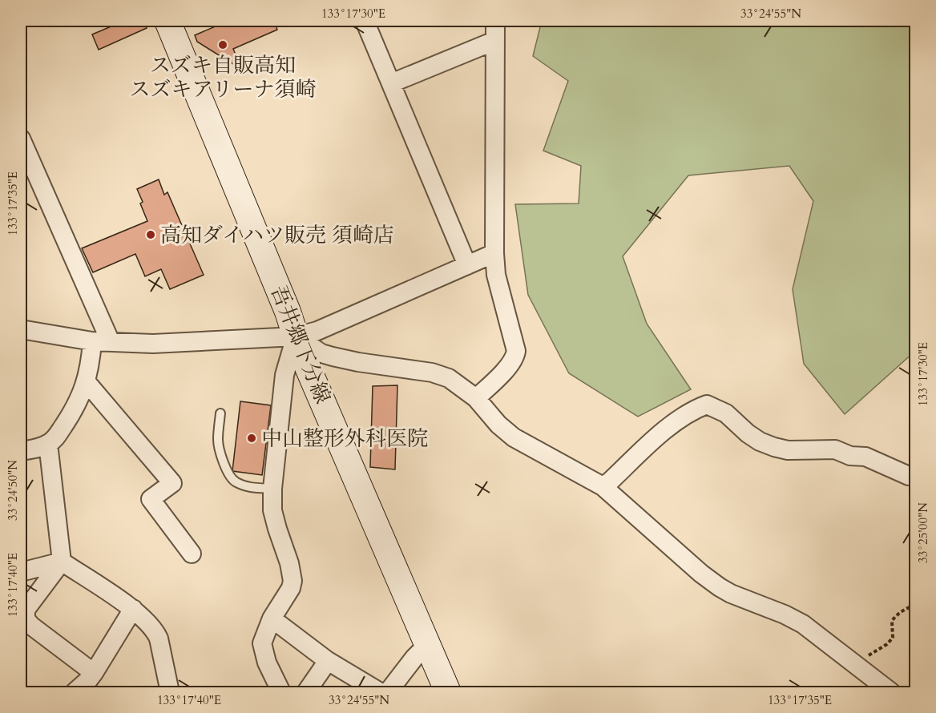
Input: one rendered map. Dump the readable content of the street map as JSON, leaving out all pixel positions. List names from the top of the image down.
{
  "streets": {
    "main road": ["吾井郷下分線"]
  },
  "places": ["スズキ自販高知 スズキアリーナ須崎", "高知ダイハツ販売 須崎店", "中山整形外科医院"],
  "coordinates": [
    "133°17'30\"E",
    "33°24'55\"N",
    "133°17'35\"E",
    "33°24'50\"N",
    "33°25'00\"N",
    "133°17'40\"E"
  ]
}
